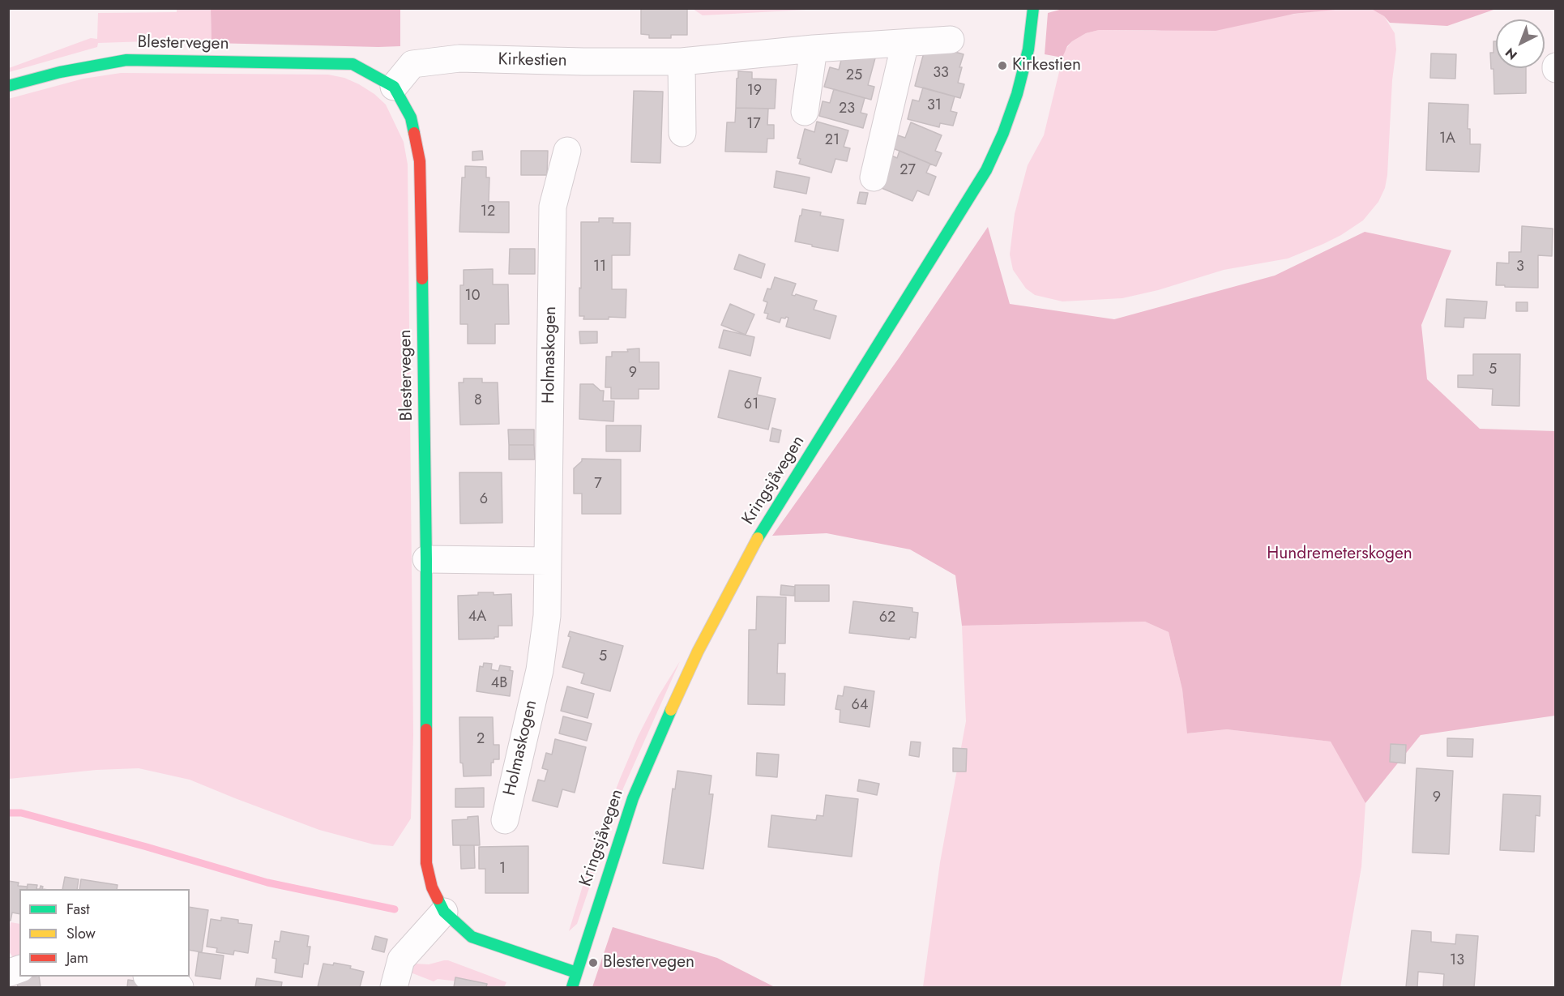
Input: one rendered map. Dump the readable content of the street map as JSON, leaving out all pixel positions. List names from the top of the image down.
{
  "streets": {
    "street": [
      "Blestervegen",
      "Kirkestien",
      "Holmaskogen",
      "Kringsjåvegen"
    ]
  },
  "crossings": [
    ["Blestervegen", "Kirkestien"],
    ["Blestervegen", "Kringsjåvegen"]
  ],
  "parks": ["Hundremeterskogen"],
  "places": ["Kirkestien", "Blestervegen"],
  "house_numbers": [
    "33",
    "25",
    "19",
    "31",
    "23",
    "17",
    "1A",
    "21",
    "27",
    "12",
    "11",
    "3",
    "10",
    "5",
    "9",
    "8",
    "61",
    "7",
    "6",
    "4A",
    "62",
    "5",
    "4B",
    "64",
    "2",
    "9",
    "1",
    "13"
  ],
  "legend": ["Fast", "Slow", "Jam"],
  "north": "bottom left"
}
